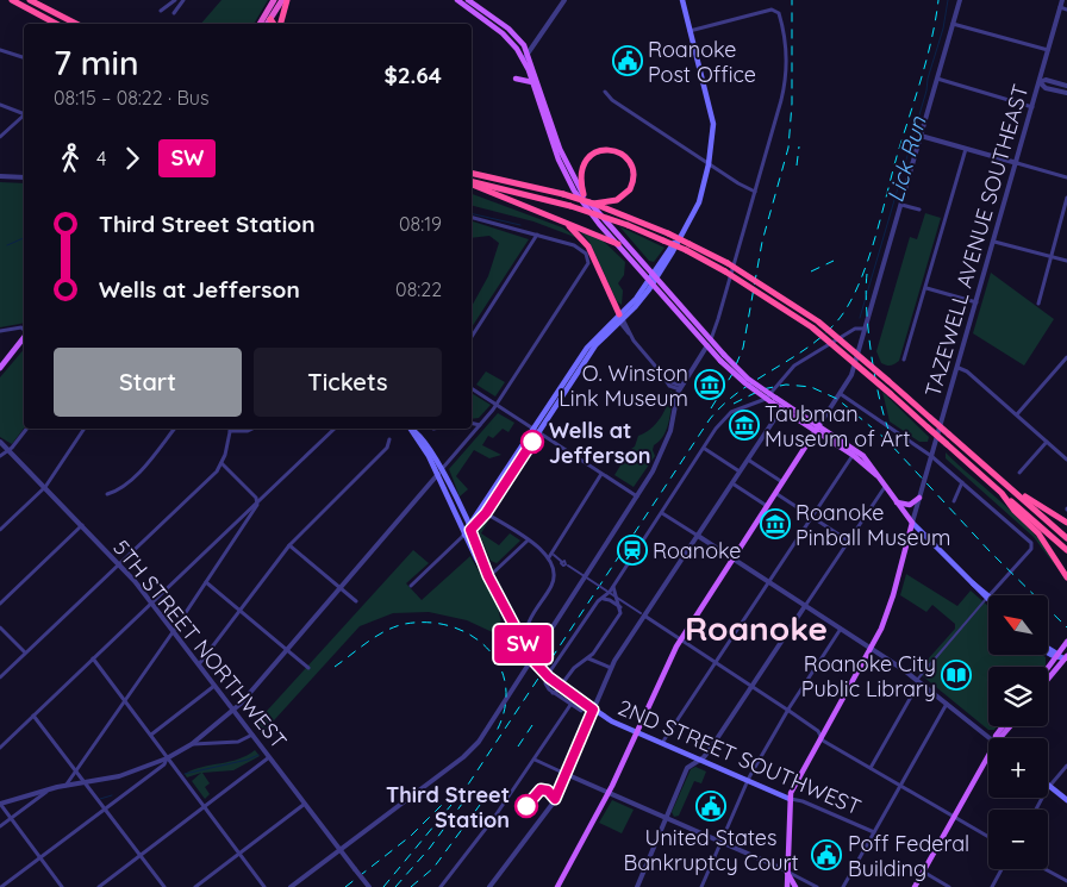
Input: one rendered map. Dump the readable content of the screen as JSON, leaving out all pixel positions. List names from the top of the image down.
{
  "streets": {
    "main road": ["2ND STREET SOUTHWEST"],
    "street": ["TAZEWELL AVENUE SOUTHEAST", "5TH STREET NORTHWEST"]
  },
  "districts": ["Roanoke"],
  "water": ["Lick Run"],
  "places": {
    "public building": ["Roanoke Post Office", "United States Bankruptcy Court", "Poff Federal Building"],
    "museum": ["O. Winston Link Museum", "Taubman Museum of Art", "Roanoke Pinball Museum"],
    "other": ["Wells at Jefferson", "Third Street Station"],
    "station": ["Roanoke"],
    "library": ["Roanoke City Public Library"]
  },
  "lines": ["bus line SW"],
  "north": "top left",
  "page": {
    "on_map": "SW",
    "heading": ["7 min", "08:15 – 08:22 · Bus", "$2.64"],
    "legs": ["4", "SW"],
    "list": [
      {
        "name": "Third Street Station",
        "value": "08:19"
      },
      {
        "name": "Wells at Jefferson",
        "value": "08:22"
      }
    ],
    "buttons": ["Start", "Tickets"],
    "map_buttons": ["+", "−"]
  }
}
